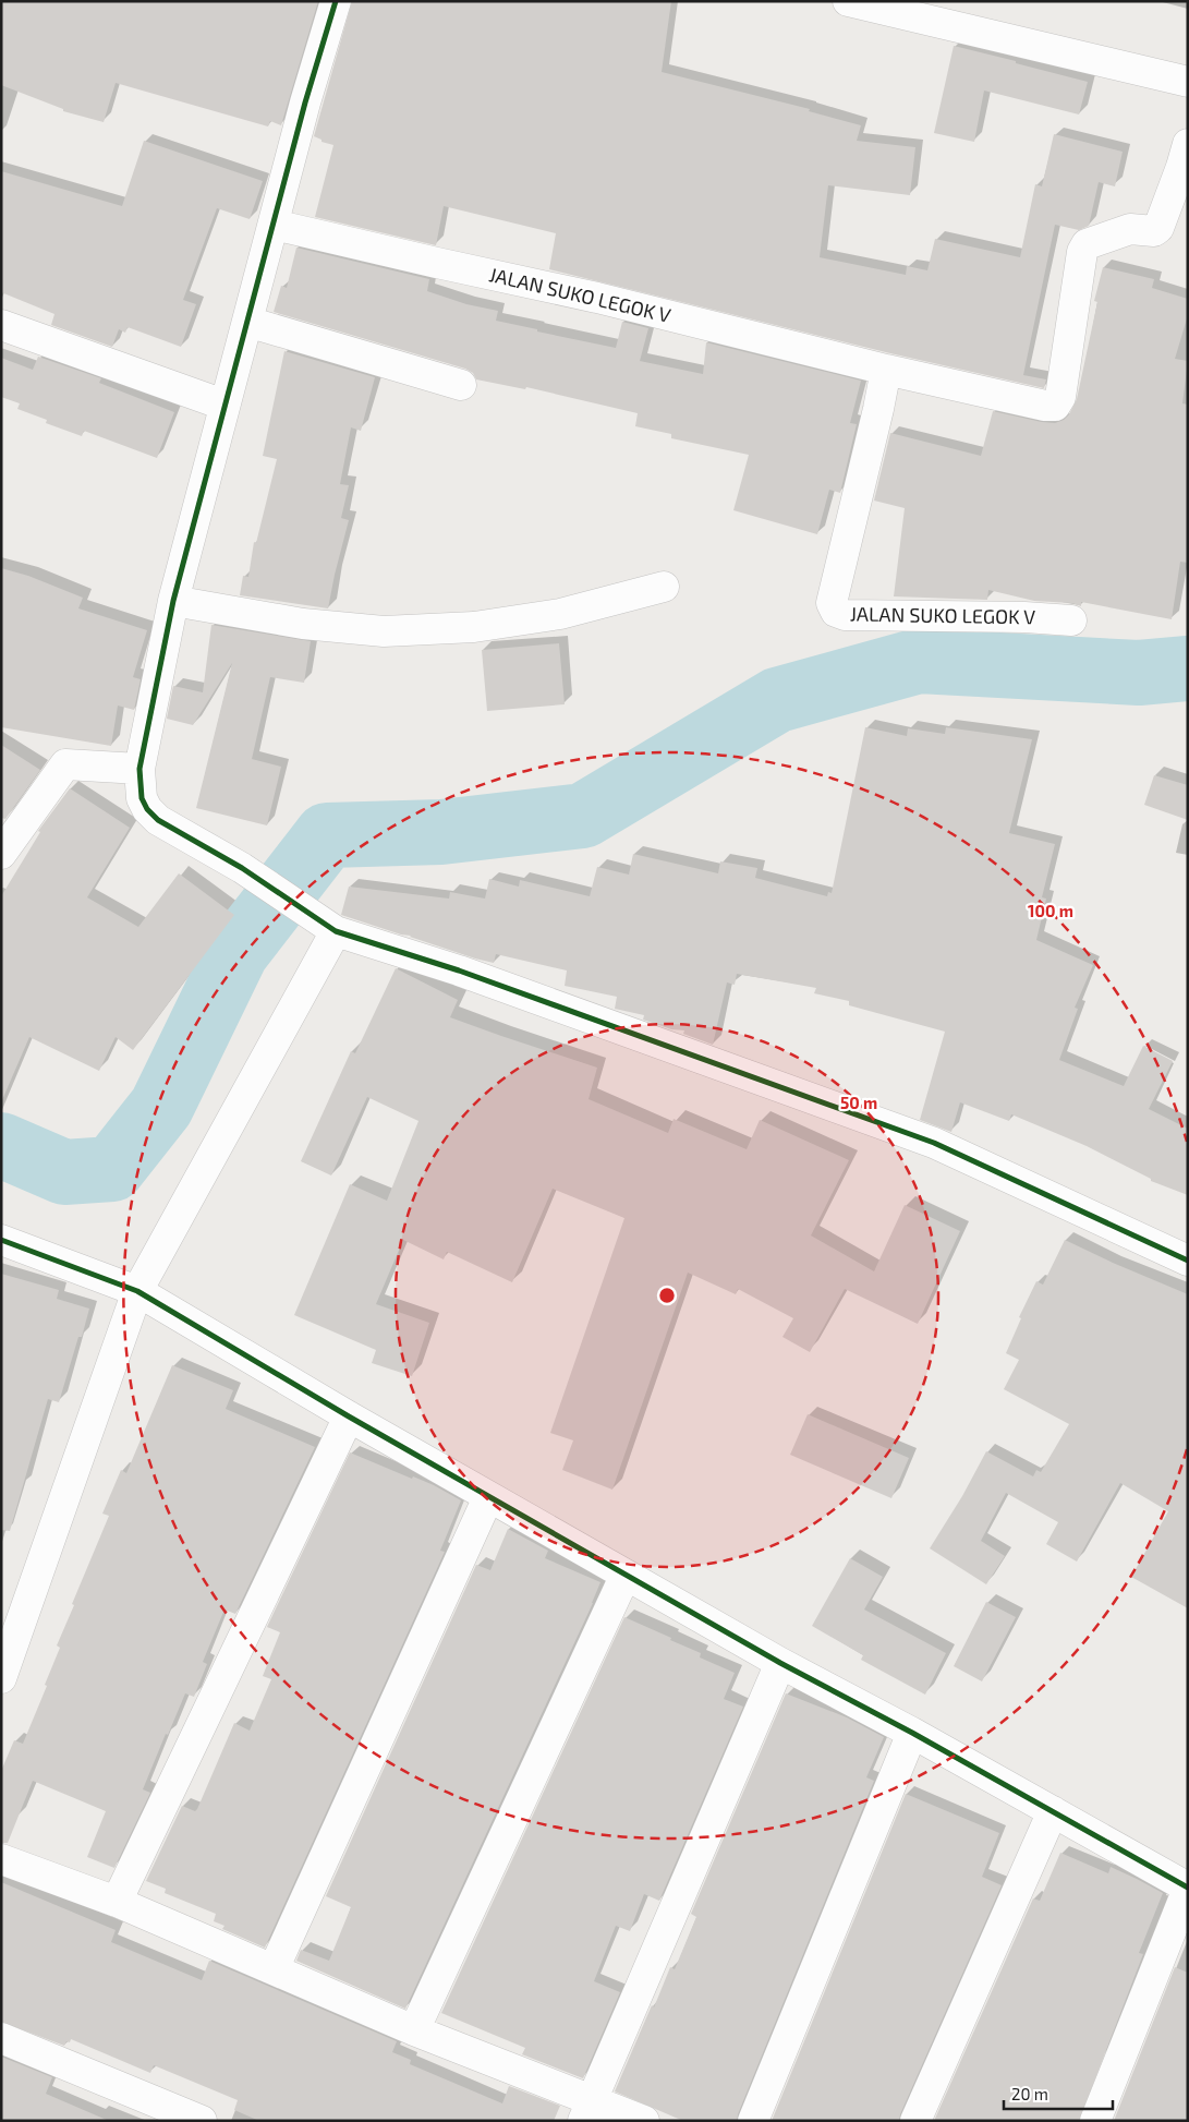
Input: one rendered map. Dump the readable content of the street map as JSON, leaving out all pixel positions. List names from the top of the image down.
{
  "streets": {
    "street": ["JALAN SUKO LEGOK V"]
  },
  "scale_bar": "20 m",
  "rings": ["100 m", "50 m"]
}
